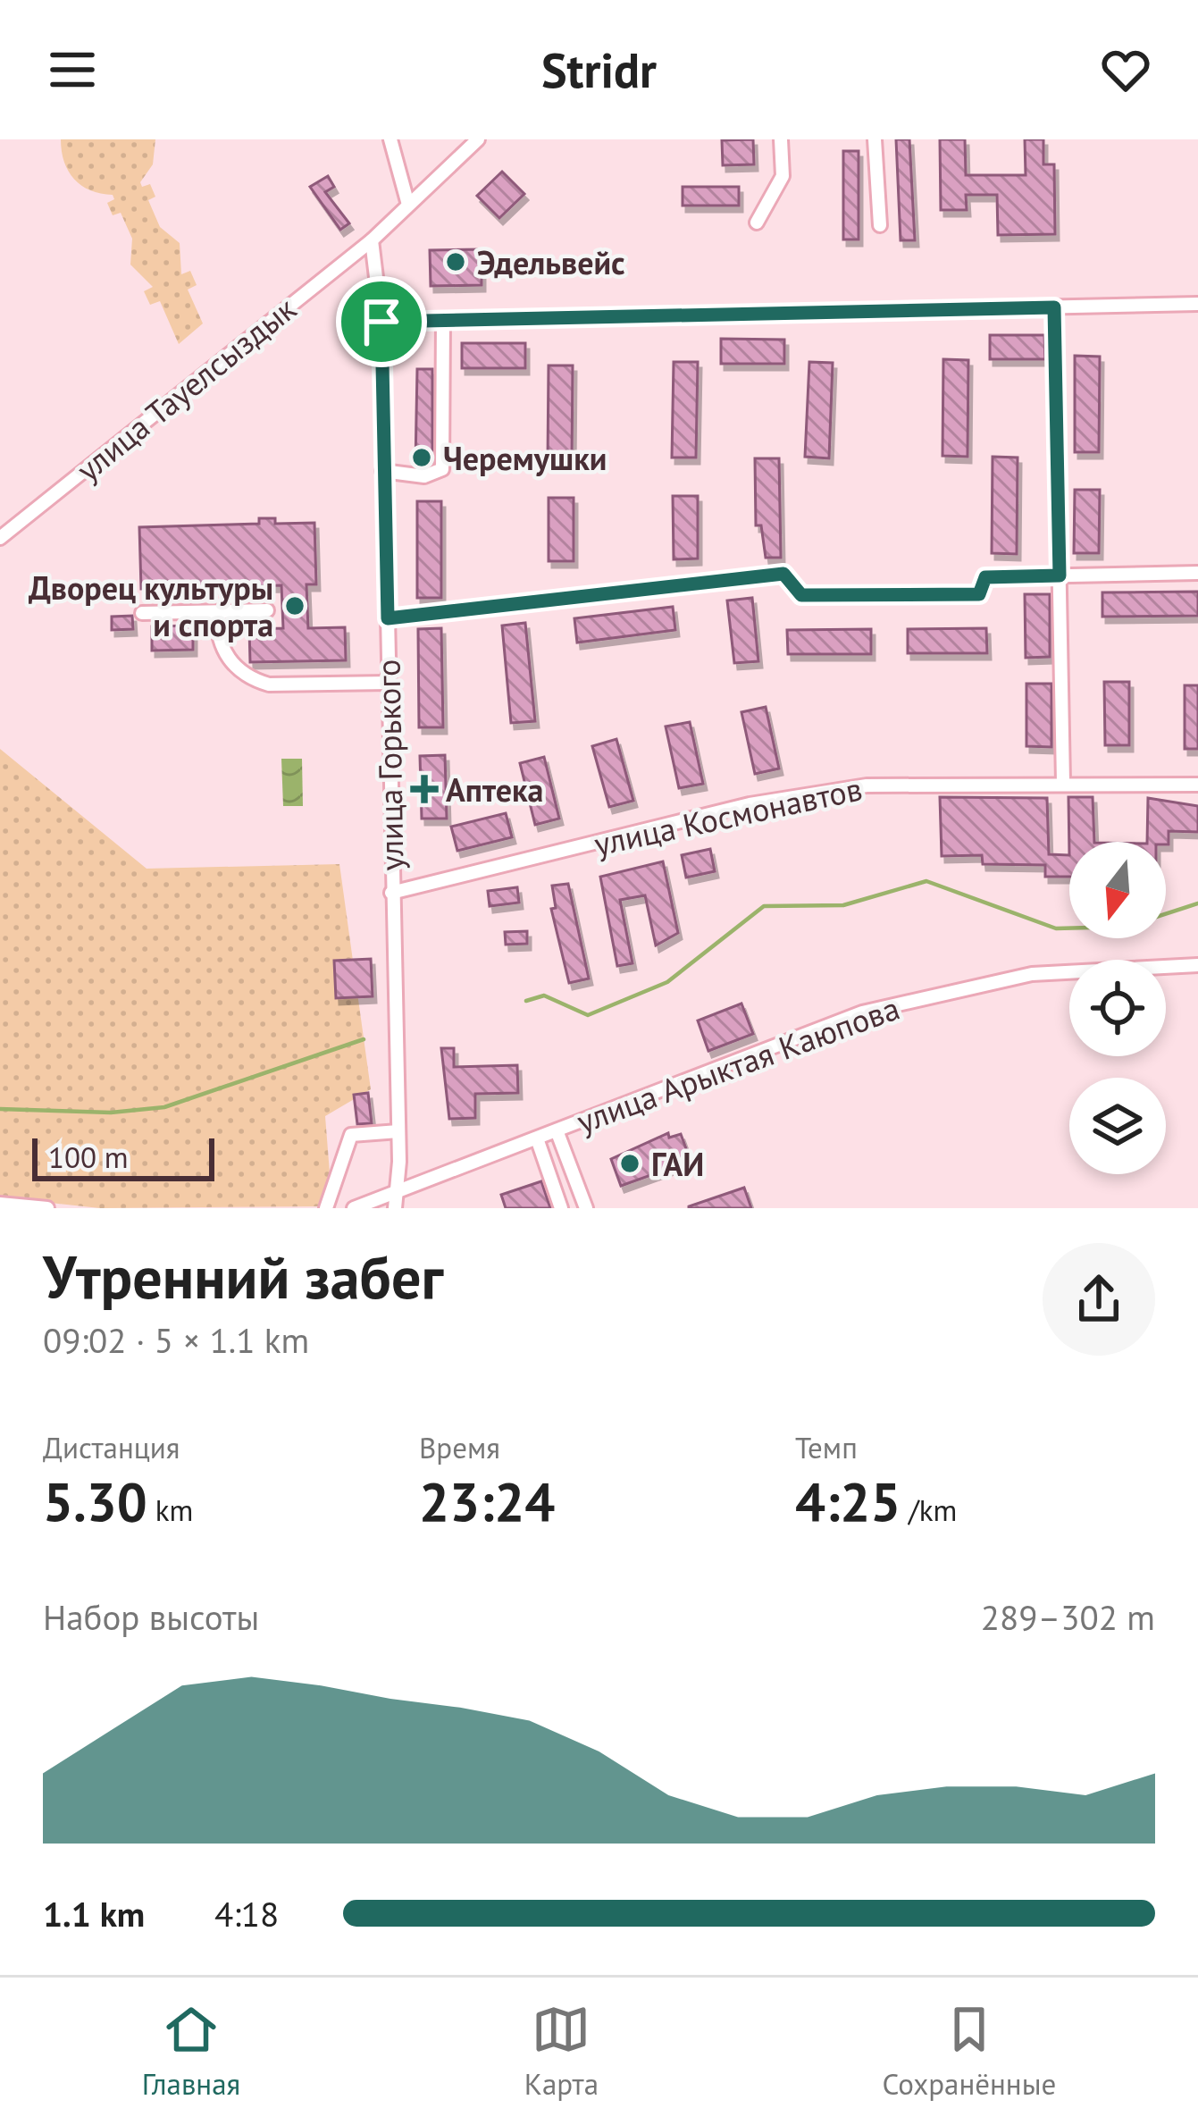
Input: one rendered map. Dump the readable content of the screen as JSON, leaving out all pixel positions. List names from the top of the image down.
{
  "streets": {
    "street": [
      "улица Тауелсыздык",
      "улица Горького",
      "улица Космонавтов",
      "улица Арыктая Каюпова"
    ]
  },
  "crossings": [
    ["улица Тауелсыздык", "улица Горького"],
    ["улица Горького", "улица Космонавтов"],
    ["улица Горького", "улица Арыктая Каюпова"]
  ],
  "places": {
    "other": [
      "Эдельвейс",
      "Черемушки",
      "Дворец культуры и спорта",
      "ГАИ"
    ],
    "health": ["Аптека"]
  },
  "scale_bar": "100 m",
  "north": "bottom",
  "page": {
    "header": "Stridr",
    "scale": "100 m",
    "heading": ["Утренний забег", "09:02 · 5 × 1.1 km"],
    "stats": [
      ["Дистанция", "5.30 km"],
      ["Время", "23:24"],
      ["Темп", "4:25 /km"]
    ],
    "chart": ["Набор высоты", "289–302 m"],
    "list": [
      {
        "name": "1.1 km",
        "note": "4:18"
      }
    ],
    "tabs": ["Главная", "Карта", "Сохранённые"]
  }
}
